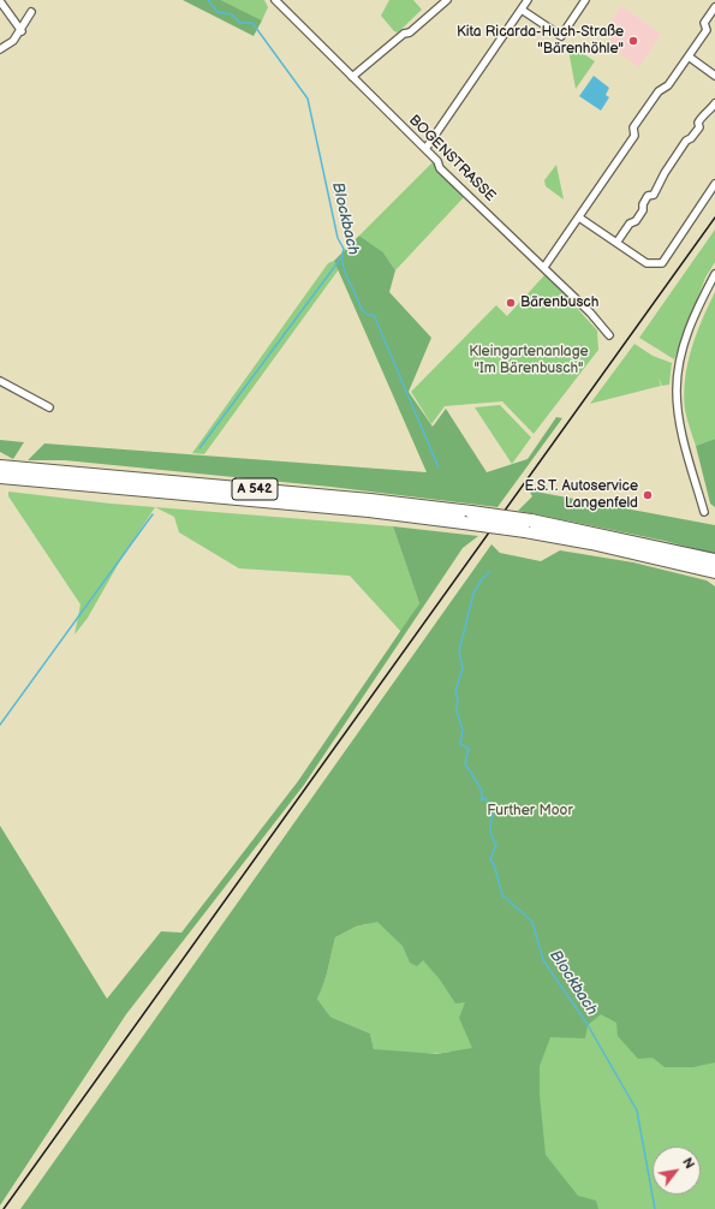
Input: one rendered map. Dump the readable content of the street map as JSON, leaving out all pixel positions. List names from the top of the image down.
{
  "streets": {
    "highway": ["A 542"],
    "street": ["BOGENSTRASSE"]
  },
  "water": ["Blockbach"],
  "parks": ["Kleingartenanlage \"Im Bärenbusch\"", "Further Moor"],
  "places": ["Kita Ricarda-Huch-Straße \"Bärenhöhle\"", "Bärenbusch", "E.S.T. Autoservice Langenfeld"],
  "north": "top right"
}
